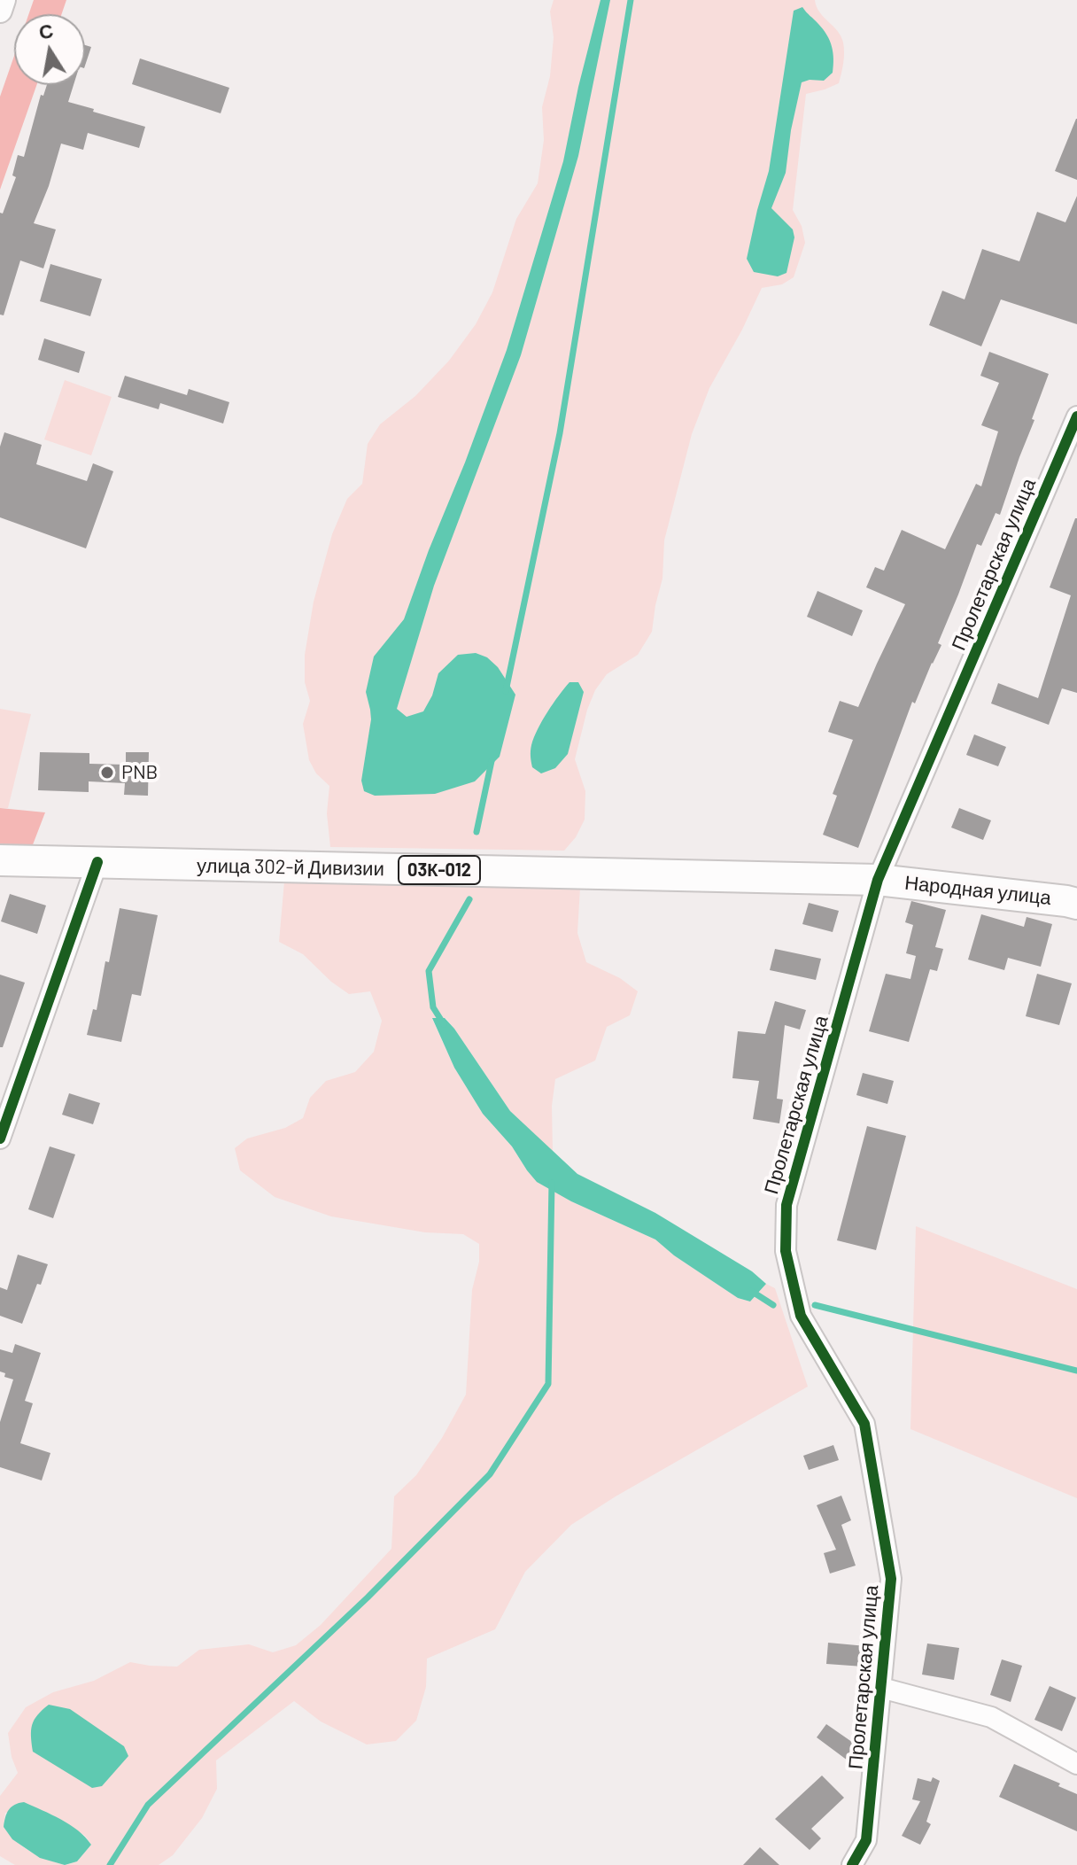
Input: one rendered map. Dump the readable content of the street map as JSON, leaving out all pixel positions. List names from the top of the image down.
{
  "streets": {
    "main road": ["улица 302-й Дивизии", "03К-012", "Народная улица"],
    "street": ["Пролетарская улица"]
  },
  "crossings": [
    ["Пролетарская улица", "улица 302-й Дивизии"],
    ["Пролетарская улица", "Народная улица"],
    ["улица 302-й Дивизии", "Народная улица"]
  ],
  "places": ["PNB"],
  "north": "top"
}
